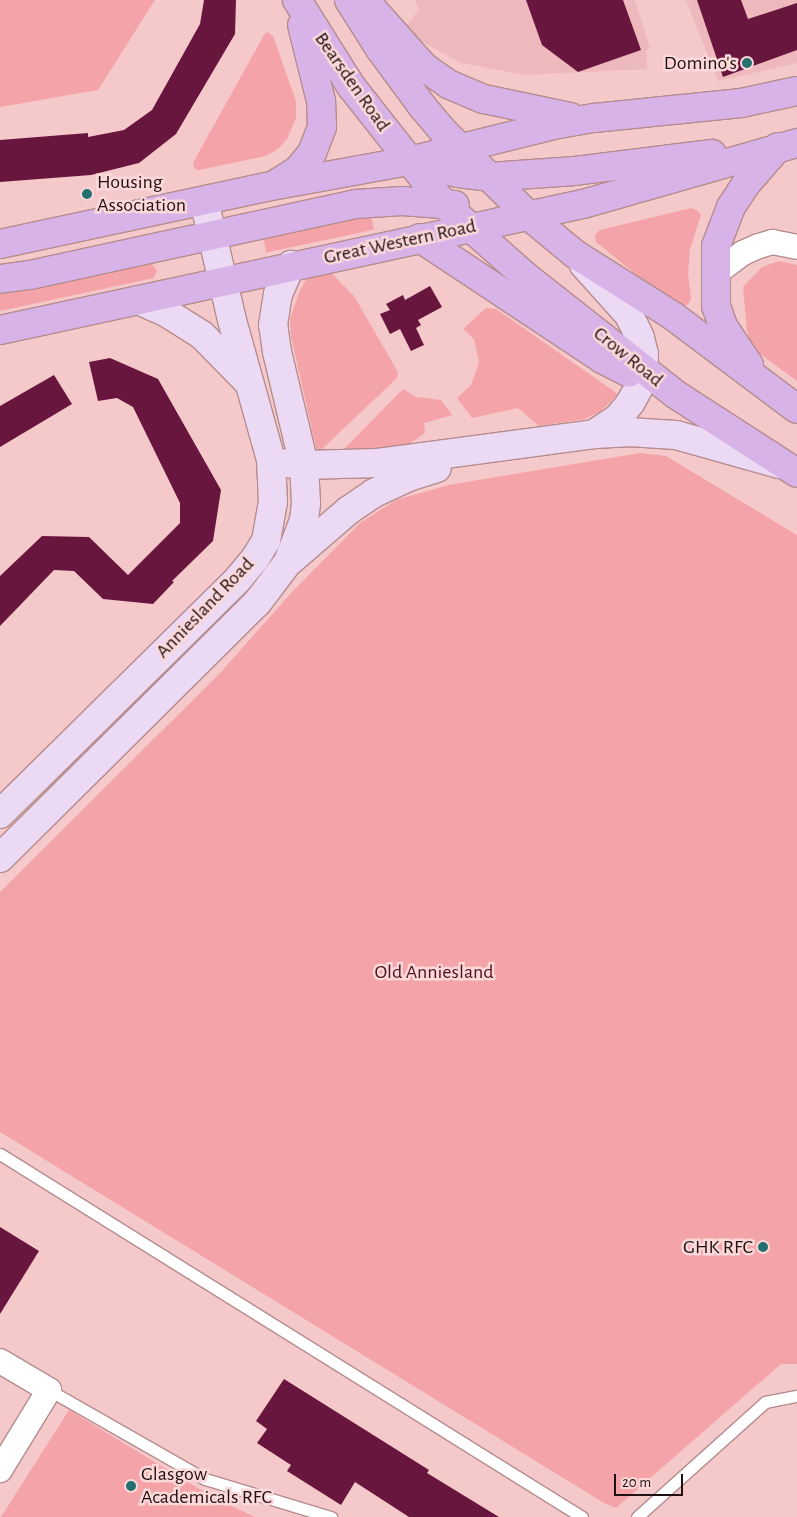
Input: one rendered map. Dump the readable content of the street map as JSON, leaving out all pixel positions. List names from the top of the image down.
{
  "streets": {
    "main road": ["Bearsden Road", "Great Western Road", "Crow Road"],
    "street": ["Anniesland Road"]
  },
  "crossings": [
    ["Bearsden Road", "Great Western Road"],
    ["Bearsden Road", "Crow Road"],
    ["Great Western Road", "Crow Road"],
    ["Great Western Road", "Anniesland Road"]
  ],
  "parks": ["Old Anniesland"],
  "places": [
    "Domino's",
    "Housing Association",
    "GHK RFC",
    "Glasgow Academicals RFC"
  ],
  "scale_bar": "20 m"
}
